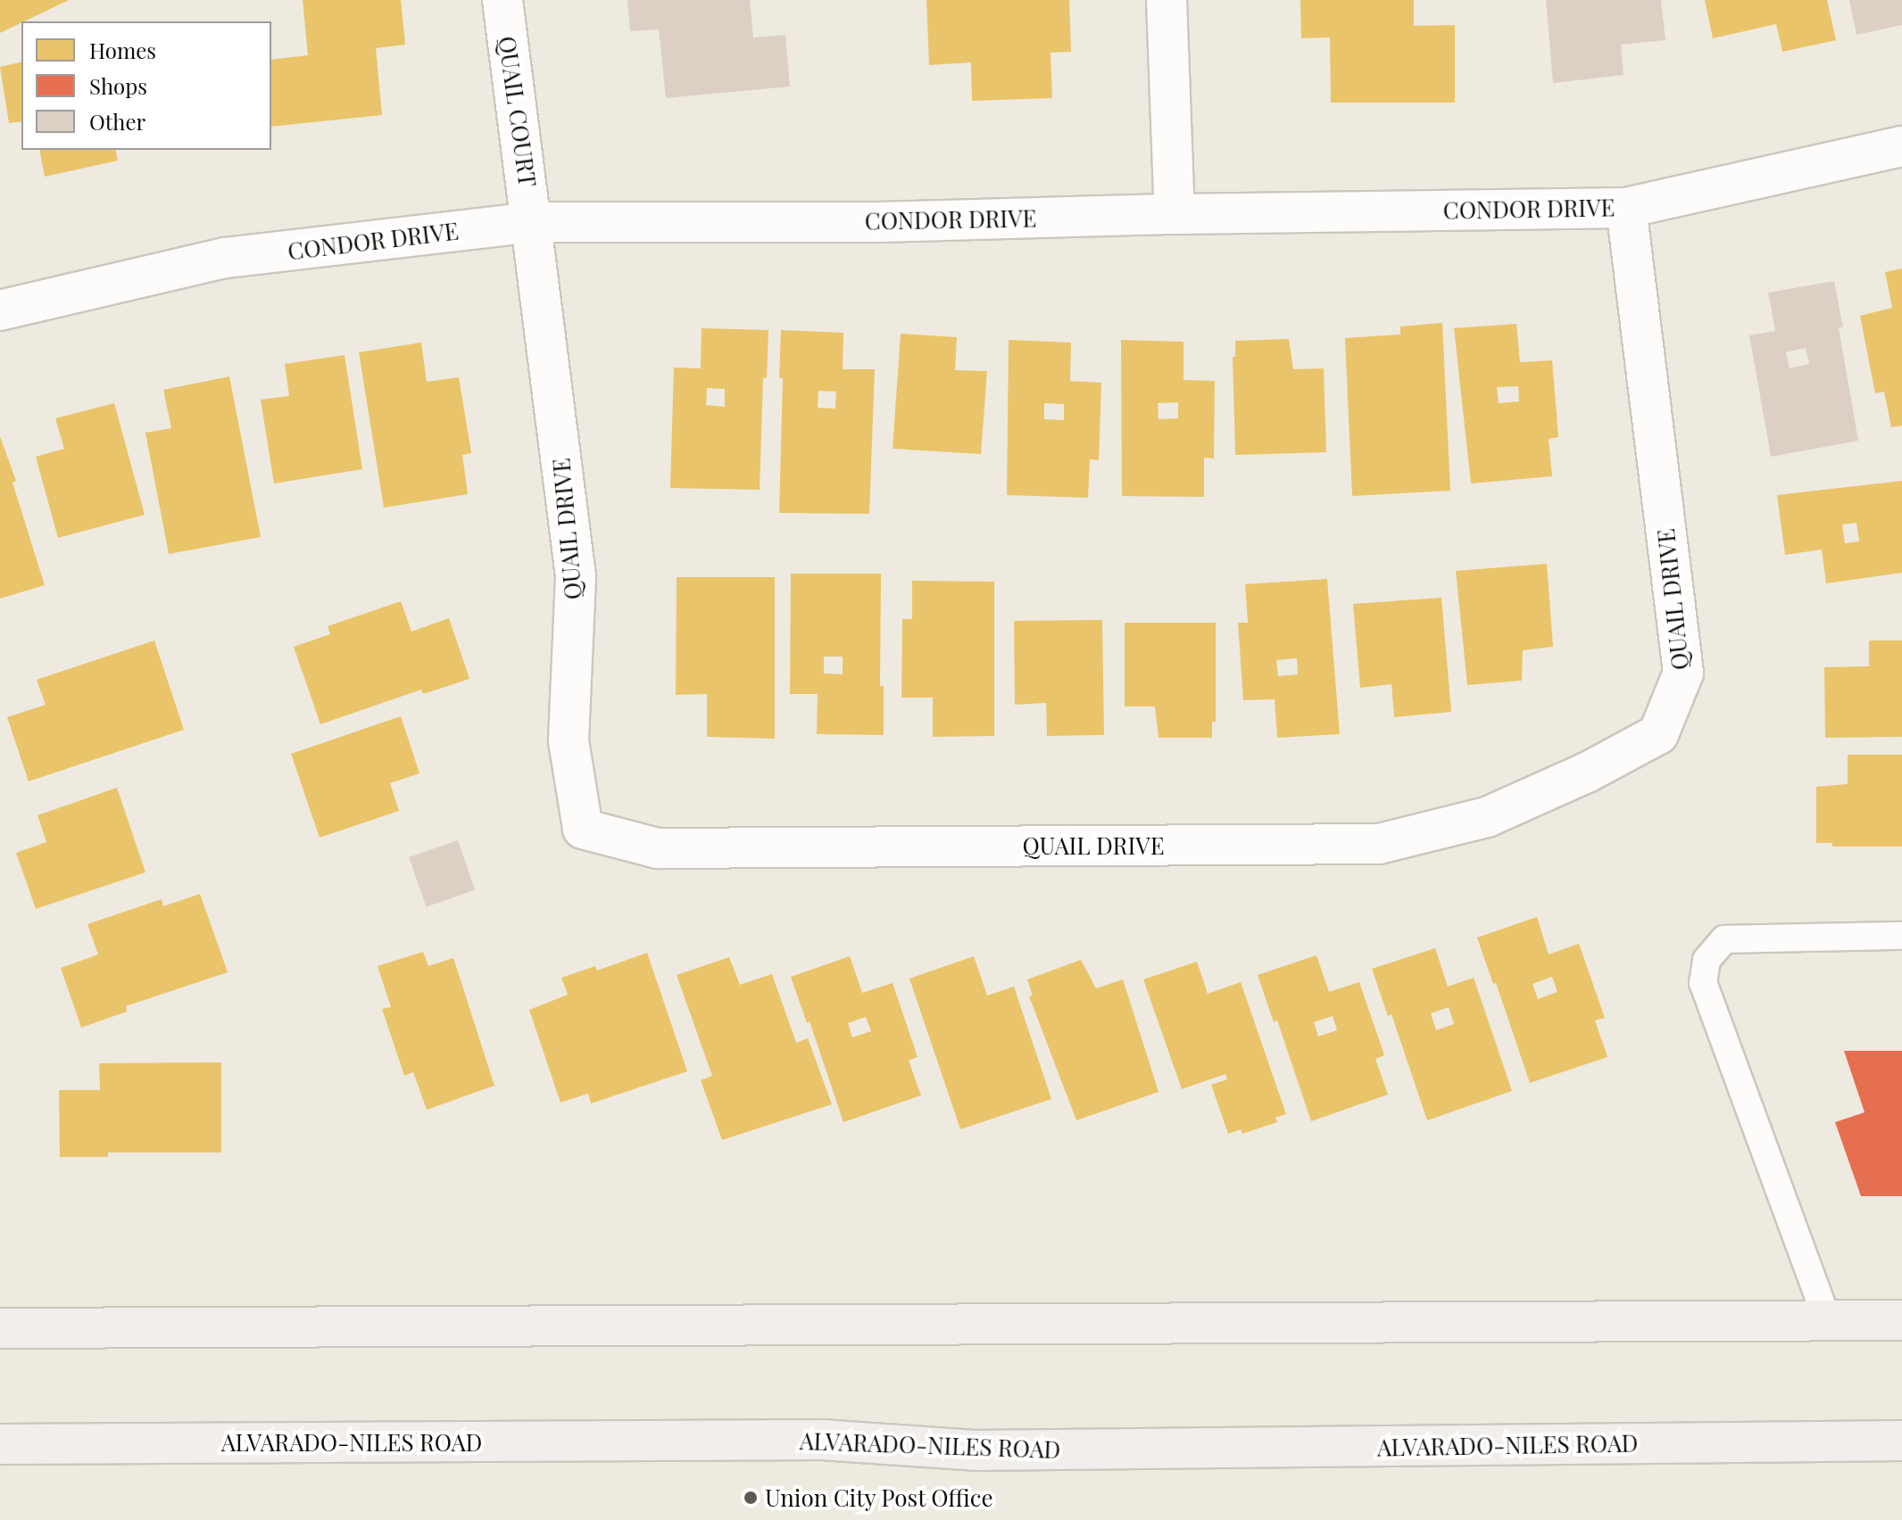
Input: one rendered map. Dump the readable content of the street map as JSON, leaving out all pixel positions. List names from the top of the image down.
{
  "streets": {
    "main road": ["ALVARADO-NILES ROAD"],
    "street": ["QUAIL COURT", "CONDOR DRIVE", "QUAIL DRIVE"]
  },
  "crossings": [
    ["QUAIL COURT", "CONDOR DRIVE"],
    ["QUAIL COURT", "QUAIL DRIVE"],
    ["CONDOR DRIVE", "QUAIL DRIVE"]
  ],
  "places": ["Union City Post Office"],
  "legend": ["Homes", "Shops", "Other"]
}
